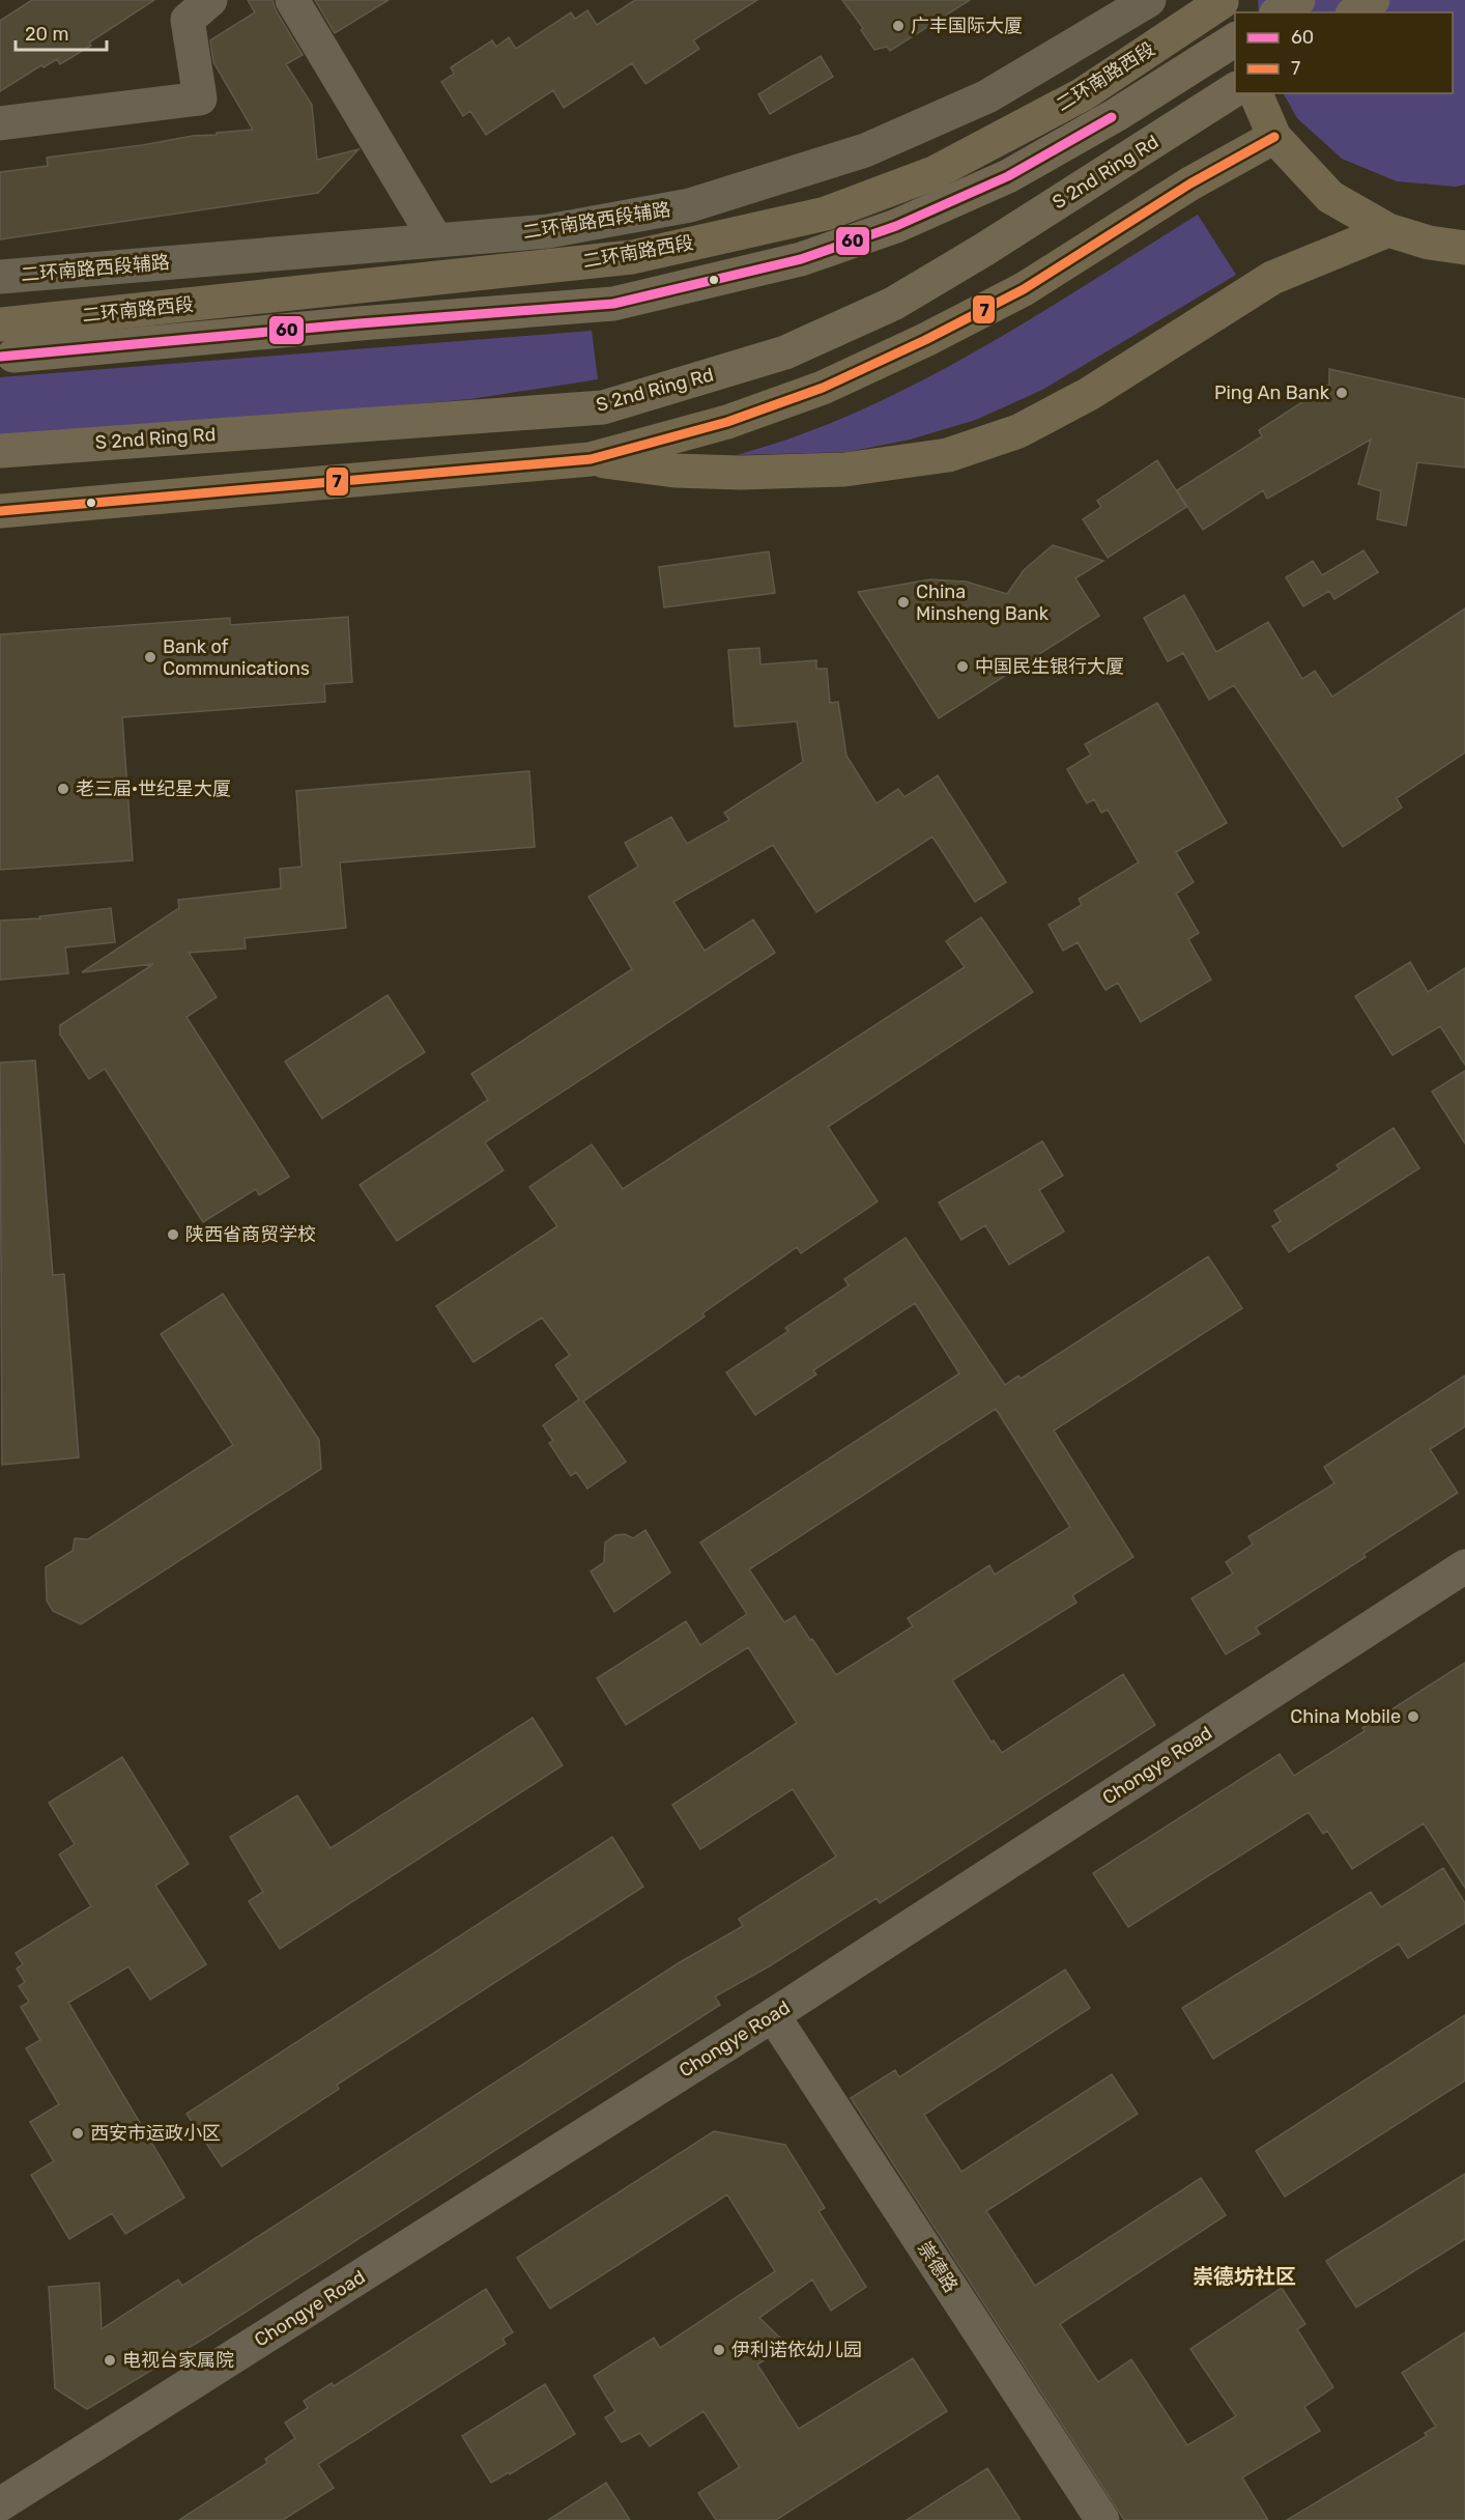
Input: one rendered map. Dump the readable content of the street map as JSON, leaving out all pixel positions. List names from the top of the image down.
{
  "streets": {
    "highway": ["S 2nd Ring Rd"],
    "main road": ["二环南路西段"],
    "street": ["二环南路西段辅路", "Chongye Road", "崇德路"]
  },
  "crossings": [
    ["Chongye Road", "崇德路"]
  ],
  "districts": ["崇德坊社区"],
  "places": [
    "广丰国际大厦",
    "Ping An Bank",
    "China Minsheng Bank",
    "Bank of Communications",
    "中国民生银行大厦",
    "老三届·世纪星大厦",
    "陕西省商贸学校",
    "China Mobile",
    "西安市运政小区",
    "伊利诺依幼儿园",
    "电视台家属院"
  ],
  "lines": ["transit line 60", "transit line 7"],
  "legend": ["60", "7"],
  "scale_bar": "20 m"
}
